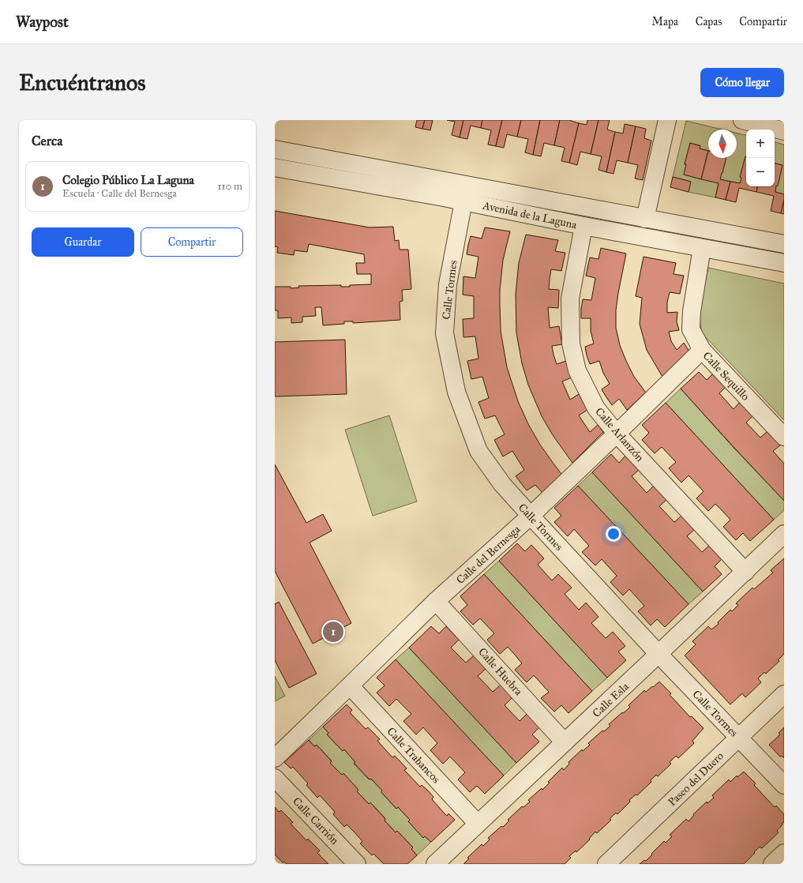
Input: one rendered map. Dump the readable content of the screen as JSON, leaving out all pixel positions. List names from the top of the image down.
{
  "streets": {
    "street": [
      "Avenida de la Laguna",
      "Calle Tormes",
      "Calle Sequillo",
      "Calle Arlanzón",
      "Calle del Bernesga",
      "Calle Huebra",
      "Calle Esla",
      "Calle Trabancos",
      "Paseo del Duero",
      "Calle Carrión"
    ]
  },
  "crossings": [
    ["Avenida de la Laguna", "Calle Tormes"],
    ["Avenida de la Laguna", "Calle Sequillo"],
    ["Avenida de la Laguna", "Calle Arlanzón"],
    ["Calle Tormes", "Calle del Bernesga"],
    ["Calle Tormes", "Calle Esla"],
    ["Calle Tormes", "Paseo del Duero"],
    ["Calle Sequillo", "Calle del Bernesga"],
    ["Calle Arlanzón", "Calle del Bernesga"],
    ["Calle Arlanzón", "Calle Esla"],
    ["Calle del Bernesga", "Calle Huebra"],
    ["Calle del Bernesga", "Calle Trabancos"],
    ["Calle Huebra", "Calle Esla"],
    ["Calle Esla", "Calle Trabancos"]
  ],
  "north": "bottom",
  "page": {
    "header": "Waypost",
    "nav": ["Mapa", "Capas", "Compartir"],
    "buttons": [
      "Cómo llegar",
      ["Guardar", "Compartir"]
    ],
    "title": "Encuéntranos",
    "heading": "Cerca",
    "map_buttons": ["+", "−"],
    "list": [
      {
        "mark": "1",
        "name": "Colegio Público La Laguna",
        "note": "Escuela · Calle del Bernesga",
        "value": "110 m"
      }
    ],
    "pins": "1"
  }
}
